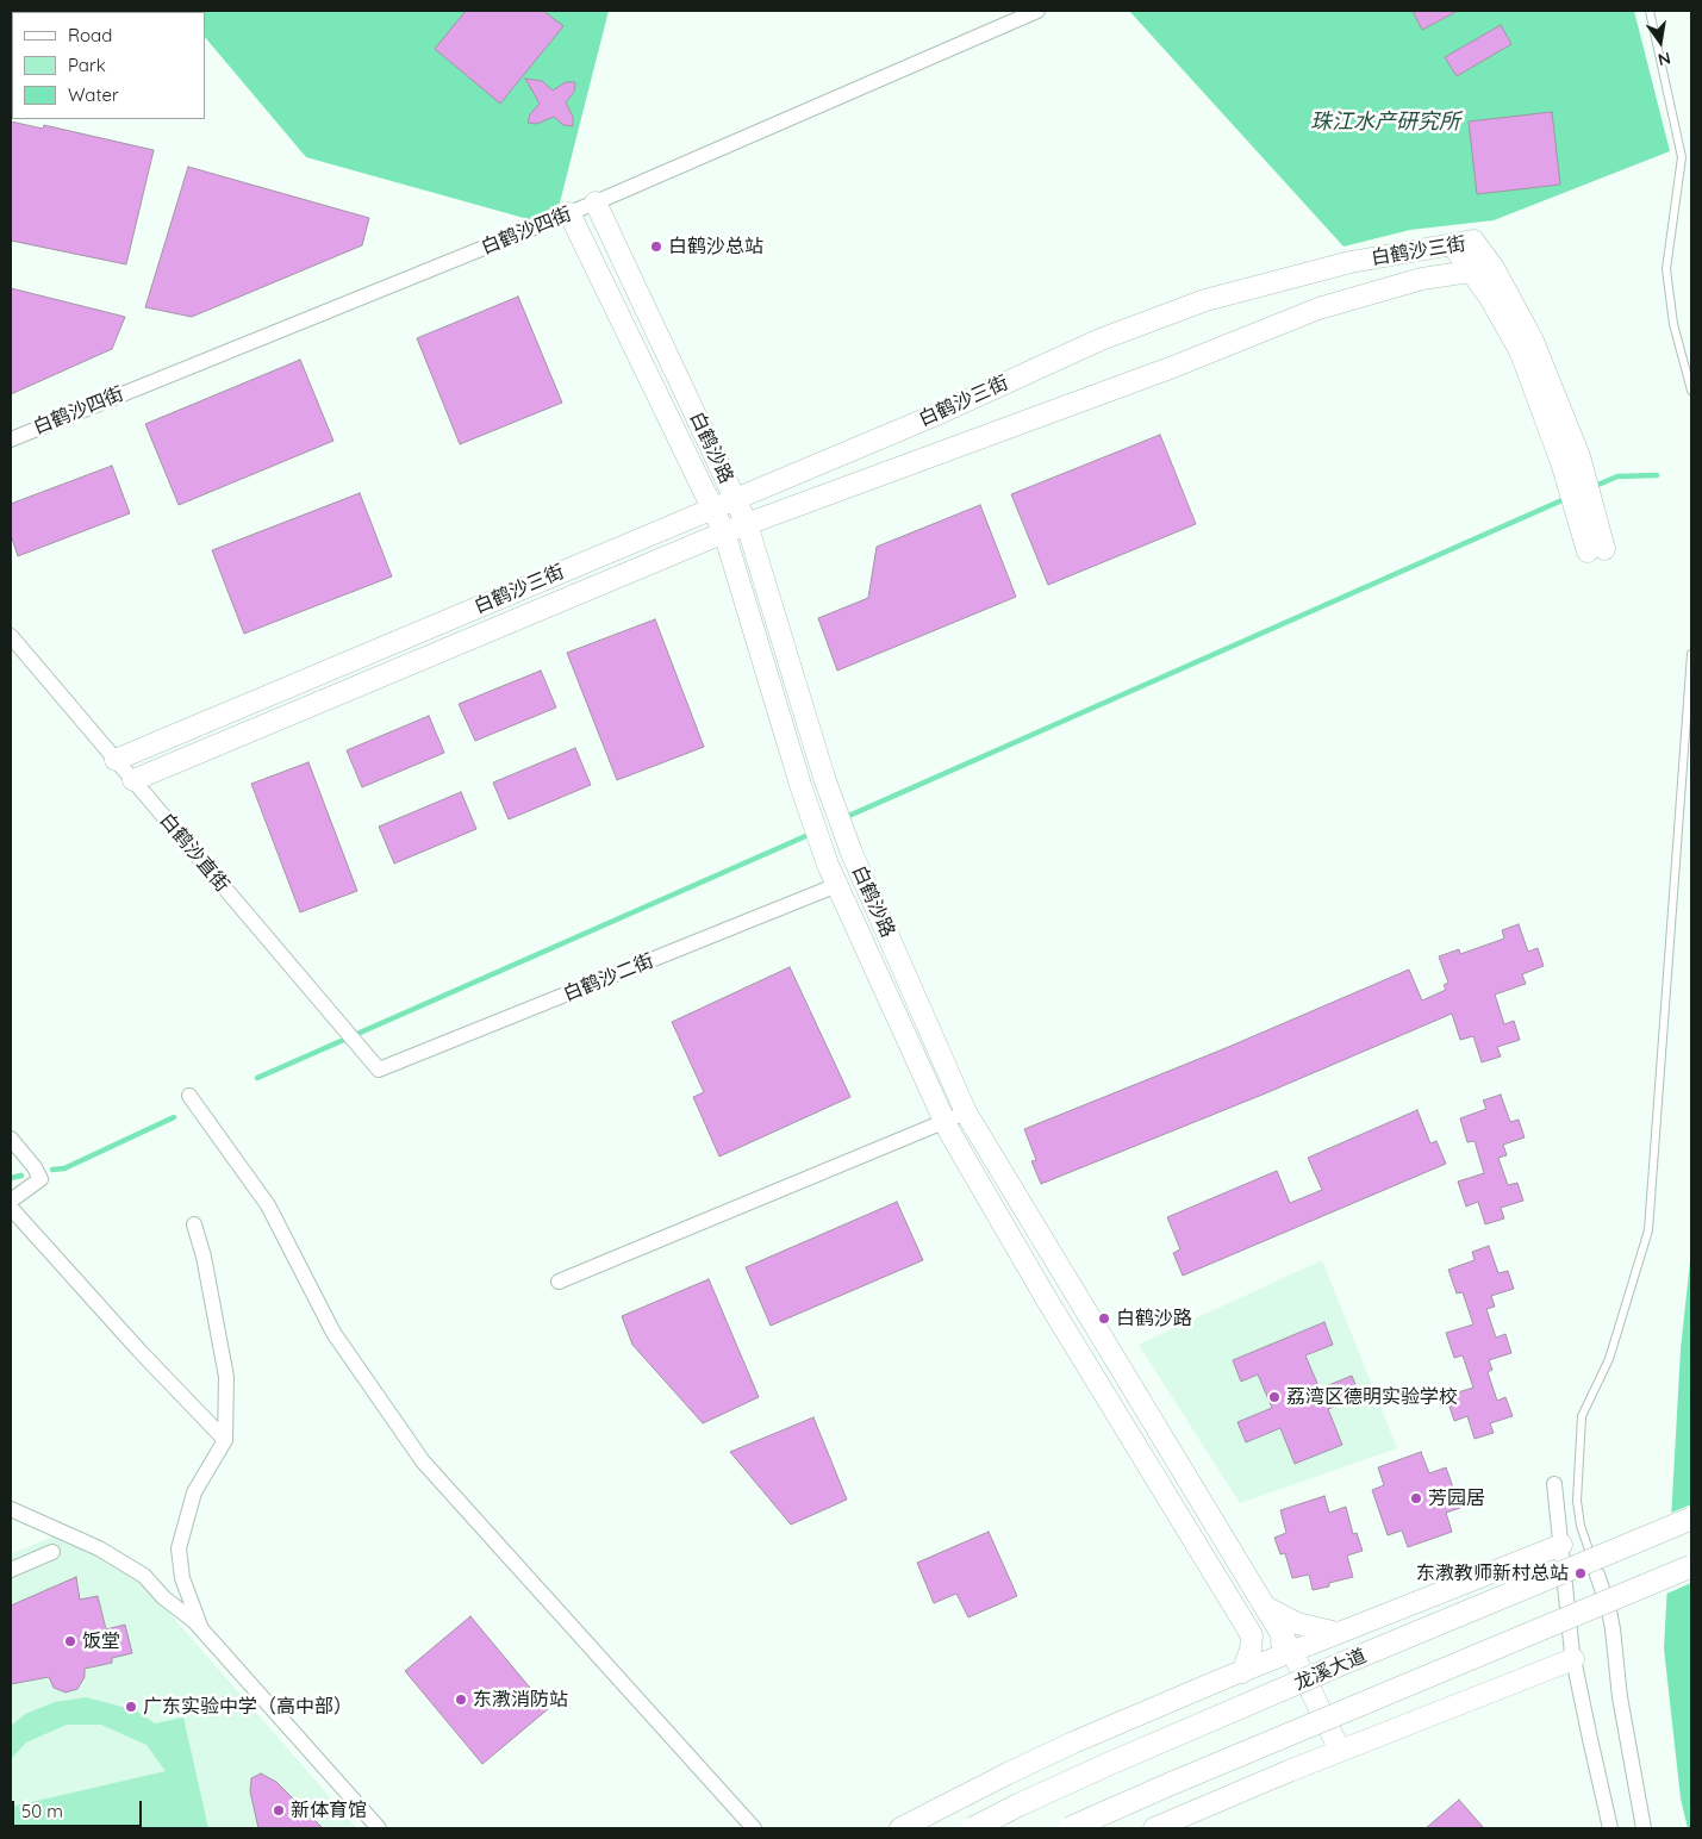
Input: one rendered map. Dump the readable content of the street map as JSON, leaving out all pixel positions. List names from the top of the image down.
{
  "streets": {
    "main road": ["龙溪大道"],
    "street": [
      "白鹤沙四街",
      "白鹤沙三街",
      "白鹤沙路",
      "白鹤沙直街",
      "白鹤沙二街"
    ]
  },
  "crossings": [
    ["白鹤沙四街", "白鹤沙路"],
    ["白鹤沙三街", "白鹤沙路"],
    ["白鹤沙三街", "白鹤沙直街"],
    ["白鹤沙路", "白鹤沙二街"],
    ["白鹤沙直街", "白鹤沙二街"]
  ],
  "water": ["珠江水产研究所"],
  "places": [
    "白鹤沙总站",
    "白鹤沙路",
    "荔湾区德明实验学校",
    "芳园居",
    "东漖教师新村总站",
    "饭堂",
    "东漖消防站",
    "广东实验中学（高中部）",
    "新体育馆"
  ],
  "legend": ["Road", "Park", "Water"],
  "scale_bar": "50 m",
  "north": "bottom"
}
